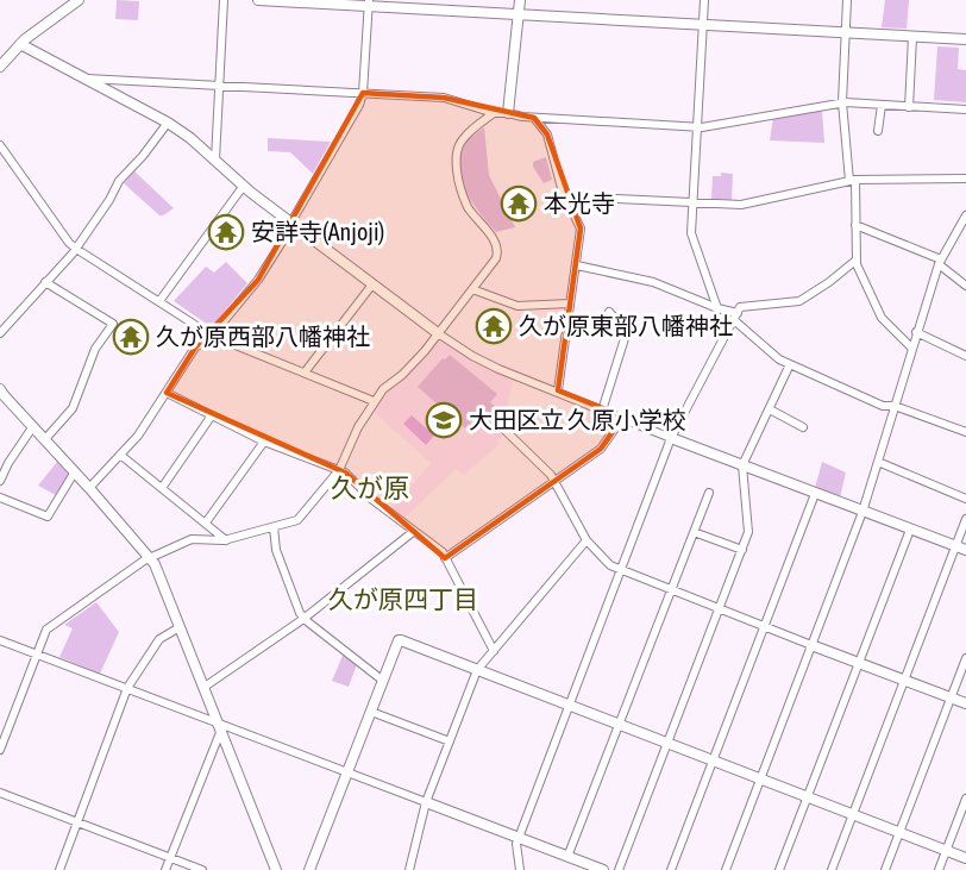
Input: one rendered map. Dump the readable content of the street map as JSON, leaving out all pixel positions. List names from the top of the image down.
{
  "districts": ["久が原", "久が原四丁目"],
  "places": {
    "temple": [
      "本光寺",
      "安詳寺(Anjoji)",
      "久が原東部八幡神社",
      "久が原西部八幡神社"
    ],
    "school or university": ["大田区立 久原小学校"]
  }
}
